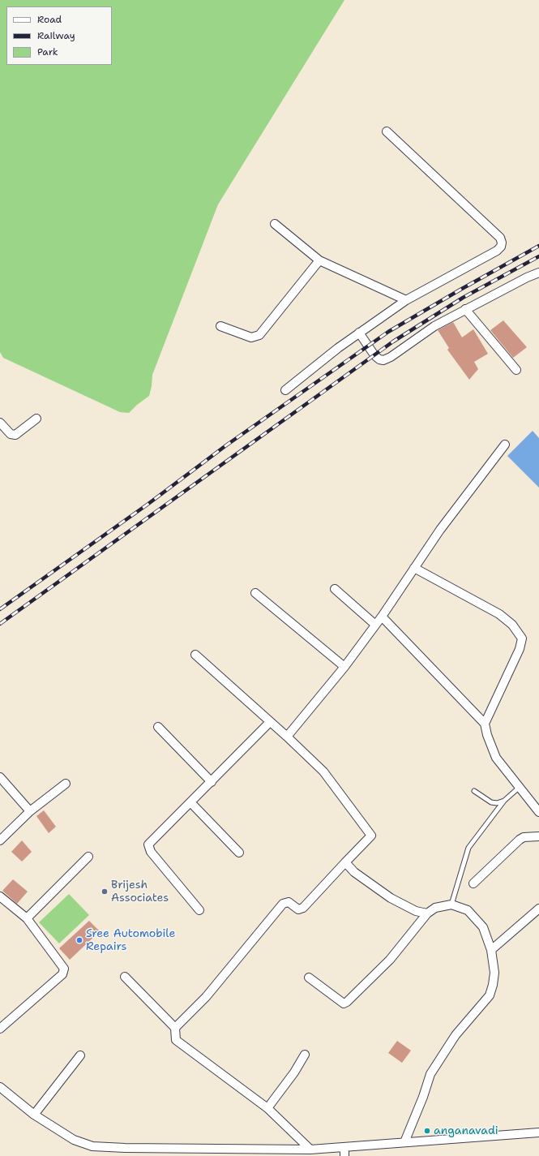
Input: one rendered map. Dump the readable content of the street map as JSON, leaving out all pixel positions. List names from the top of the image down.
{
  "places": ["Brijesh Associates", "Sree Automobile Repairs", "anganavadi"],
  "legend": ["Road", "Railway", "Park"]
}
